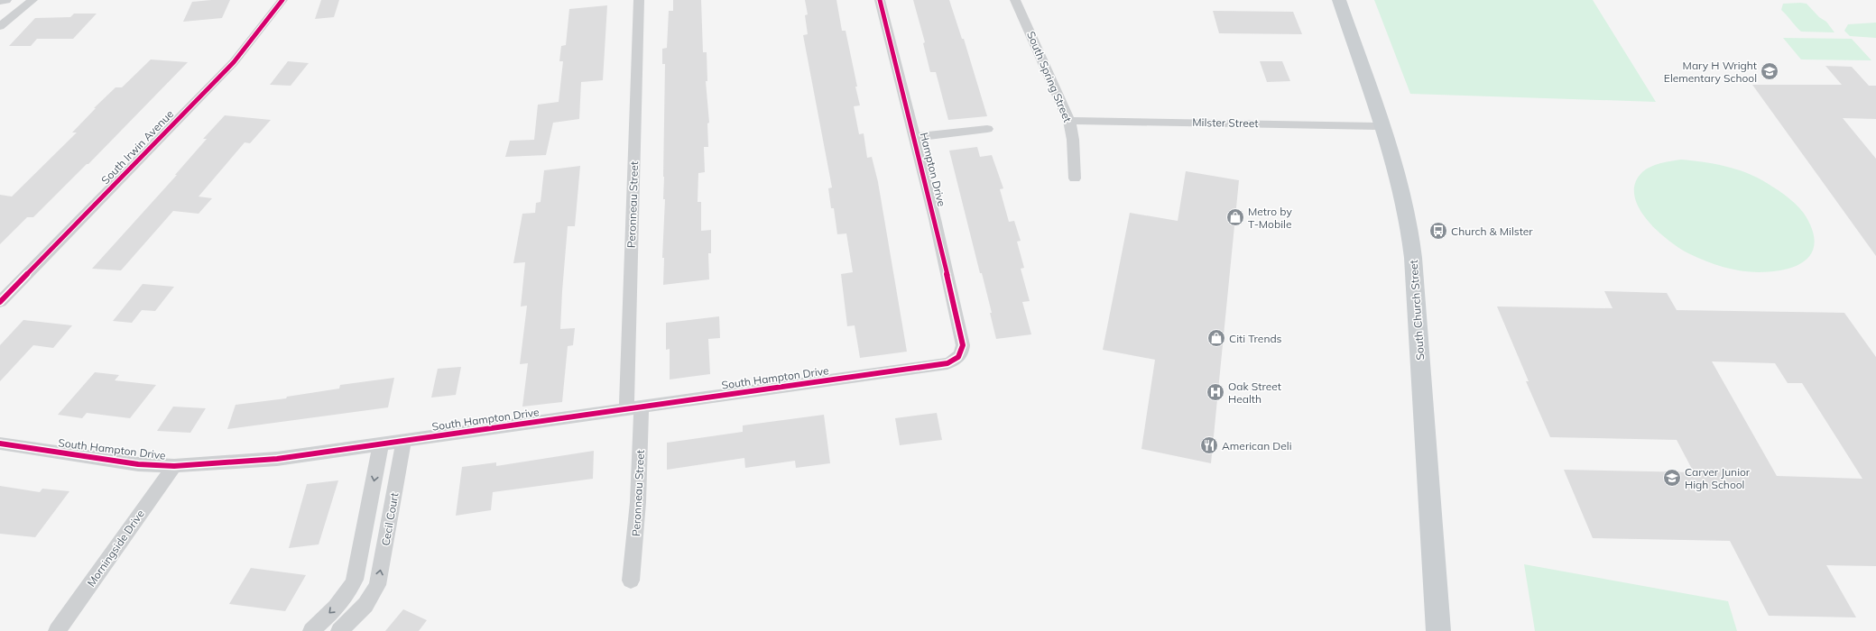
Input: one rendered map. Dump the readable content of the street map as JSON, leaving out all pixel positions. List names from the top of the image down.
{
  "streets": {
    "main road": ["South Church Street"],
    "street": [
      "South Spring Street",
      "Milster Street",
      "South Irwin Avenue",
      "Hampton Drive",
      "Peronneau Street",
      "South Hampton Drive",
      "Cecil Court",
      "Morningside Drive"
    ]
  },
  "crossings": [
    ["South Spring Street", "Milster Street"],
    ["Milster Street", "South Church Street"],
    ["Hampton Drive", "South Hampton Drive"],
    ["Peronneau Street", "South Hampton Drive"],
    ["South Hampton Drive", "Cecil Court"],
    ["South Hampton Drive", "Morningside Drive"]
  ],
  "places": {
    "school or university": ["Mary H Wright Elementary School", "Carver Junior High School"],
    "shop": ["Metro by T-Mobile", "Citi Trends"],
    "bus stop": ["Church & Milster"],
    "hospital": ["Oak Street Health"],
    "restaurant": ["American Deli"]
  }
}
